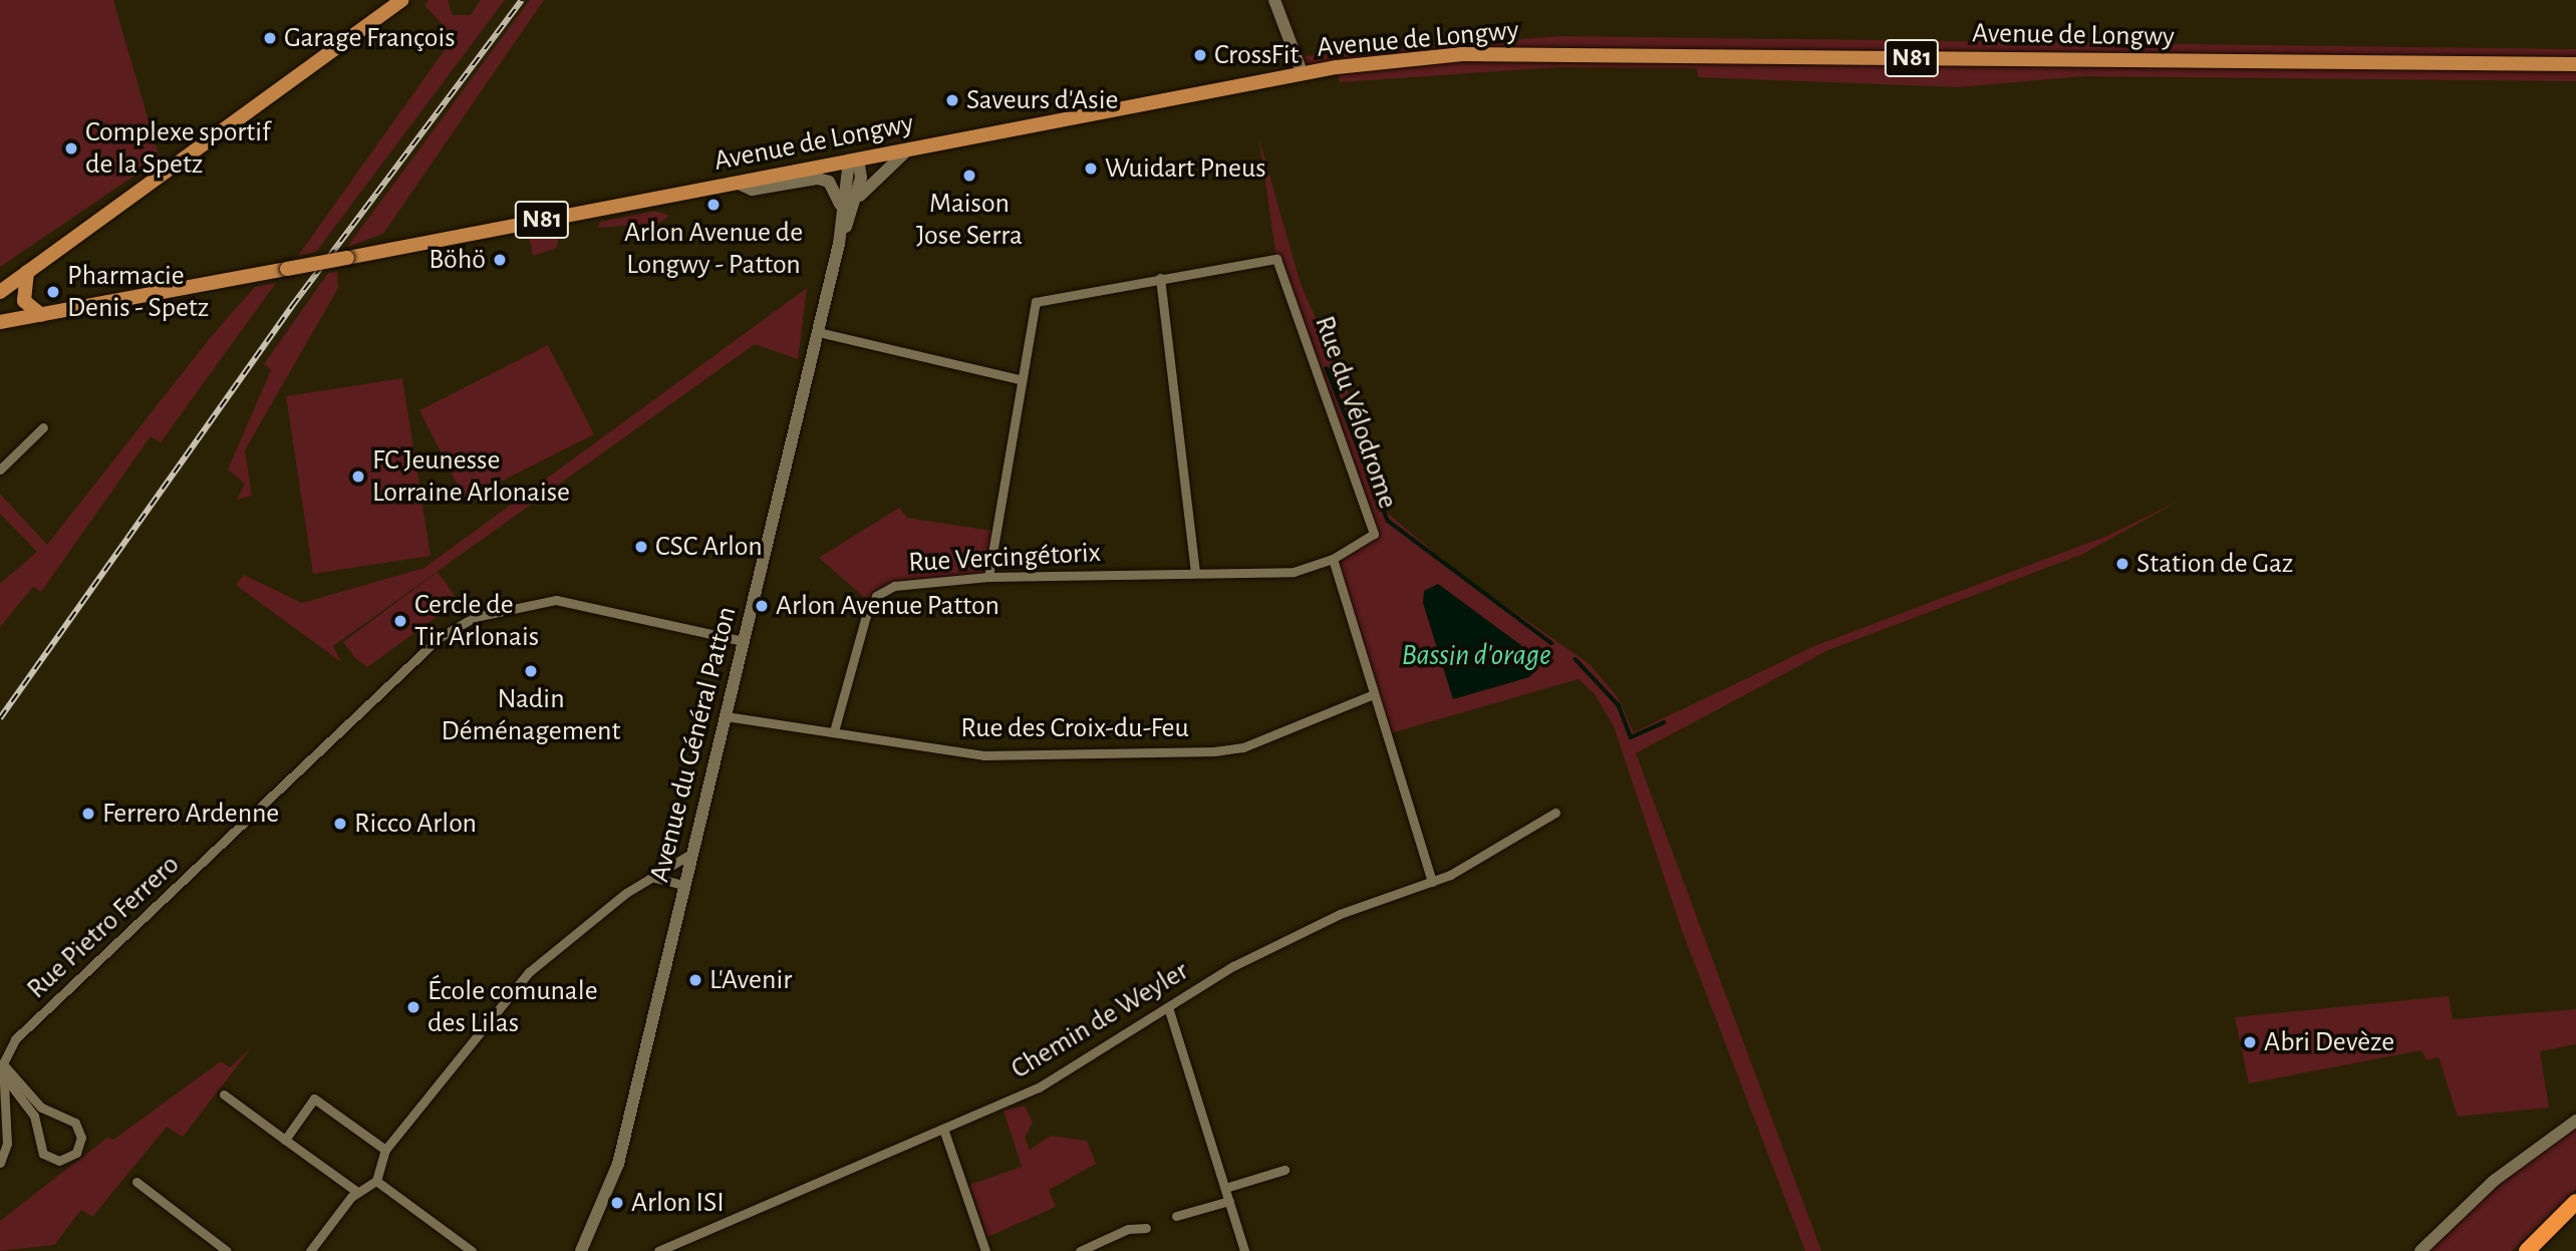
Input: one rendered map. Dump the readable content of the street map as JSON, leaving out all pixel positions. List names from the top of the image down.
{
  "streets": {
    "main road": ["Avenue de Longwy", "N81", "Avenue du Général Patton"],
    "street": [
      "Rue du Vélodrome",
      "Rue Vercingétorix",
      "Rue des Croix-du-Feu",
      "Rue Pietro Ferrero",
      "Chemin de Weyler"
    ]
  },
  "crossings": [
    ["Avenue de Longwy", "N81"],
    ["N81", "Avenue du Général Patton"],
    ["Rue du Vélodrome", "Rue Vercingétorix"],
    ["Rue Vercingétorix", "Rue des Croix-du-Feu"],
    ["Rue des Croix-du-Feu", "Avenue du Général Patton"],
    ["Avenue du Général Patton", "Rue Pietro Ferrero"]
  ],
  "water": ["Bassin d'orage"],
  "places": [
    "Garage François",
    "CrossFit",
    "Saveurs d'Asie",
    "Complexe sportif de la Spetz",
    "Wuidart Pneus",
    "Maison Jose Serra",
    "Arlon Avenue de Longwy - Patton",
    "Böhö",
    "Pharmacie Denis - Spetz",
    "FC Jeunesse Lorraine Arlonaise",
    "CSC Arlon",
    "Station de Gaz",
    "Arlon Avenue Patton",
    "Cercle de Tir Arlonais",
    "Nadin Déménagement",
    "Ferrero Ardenne",
    "Ricco Arlon",
    "L'Avenir",
    "École comunale des Lilas",
    "Abri Devèze",
    "Arlon ISI"
  ]
}
